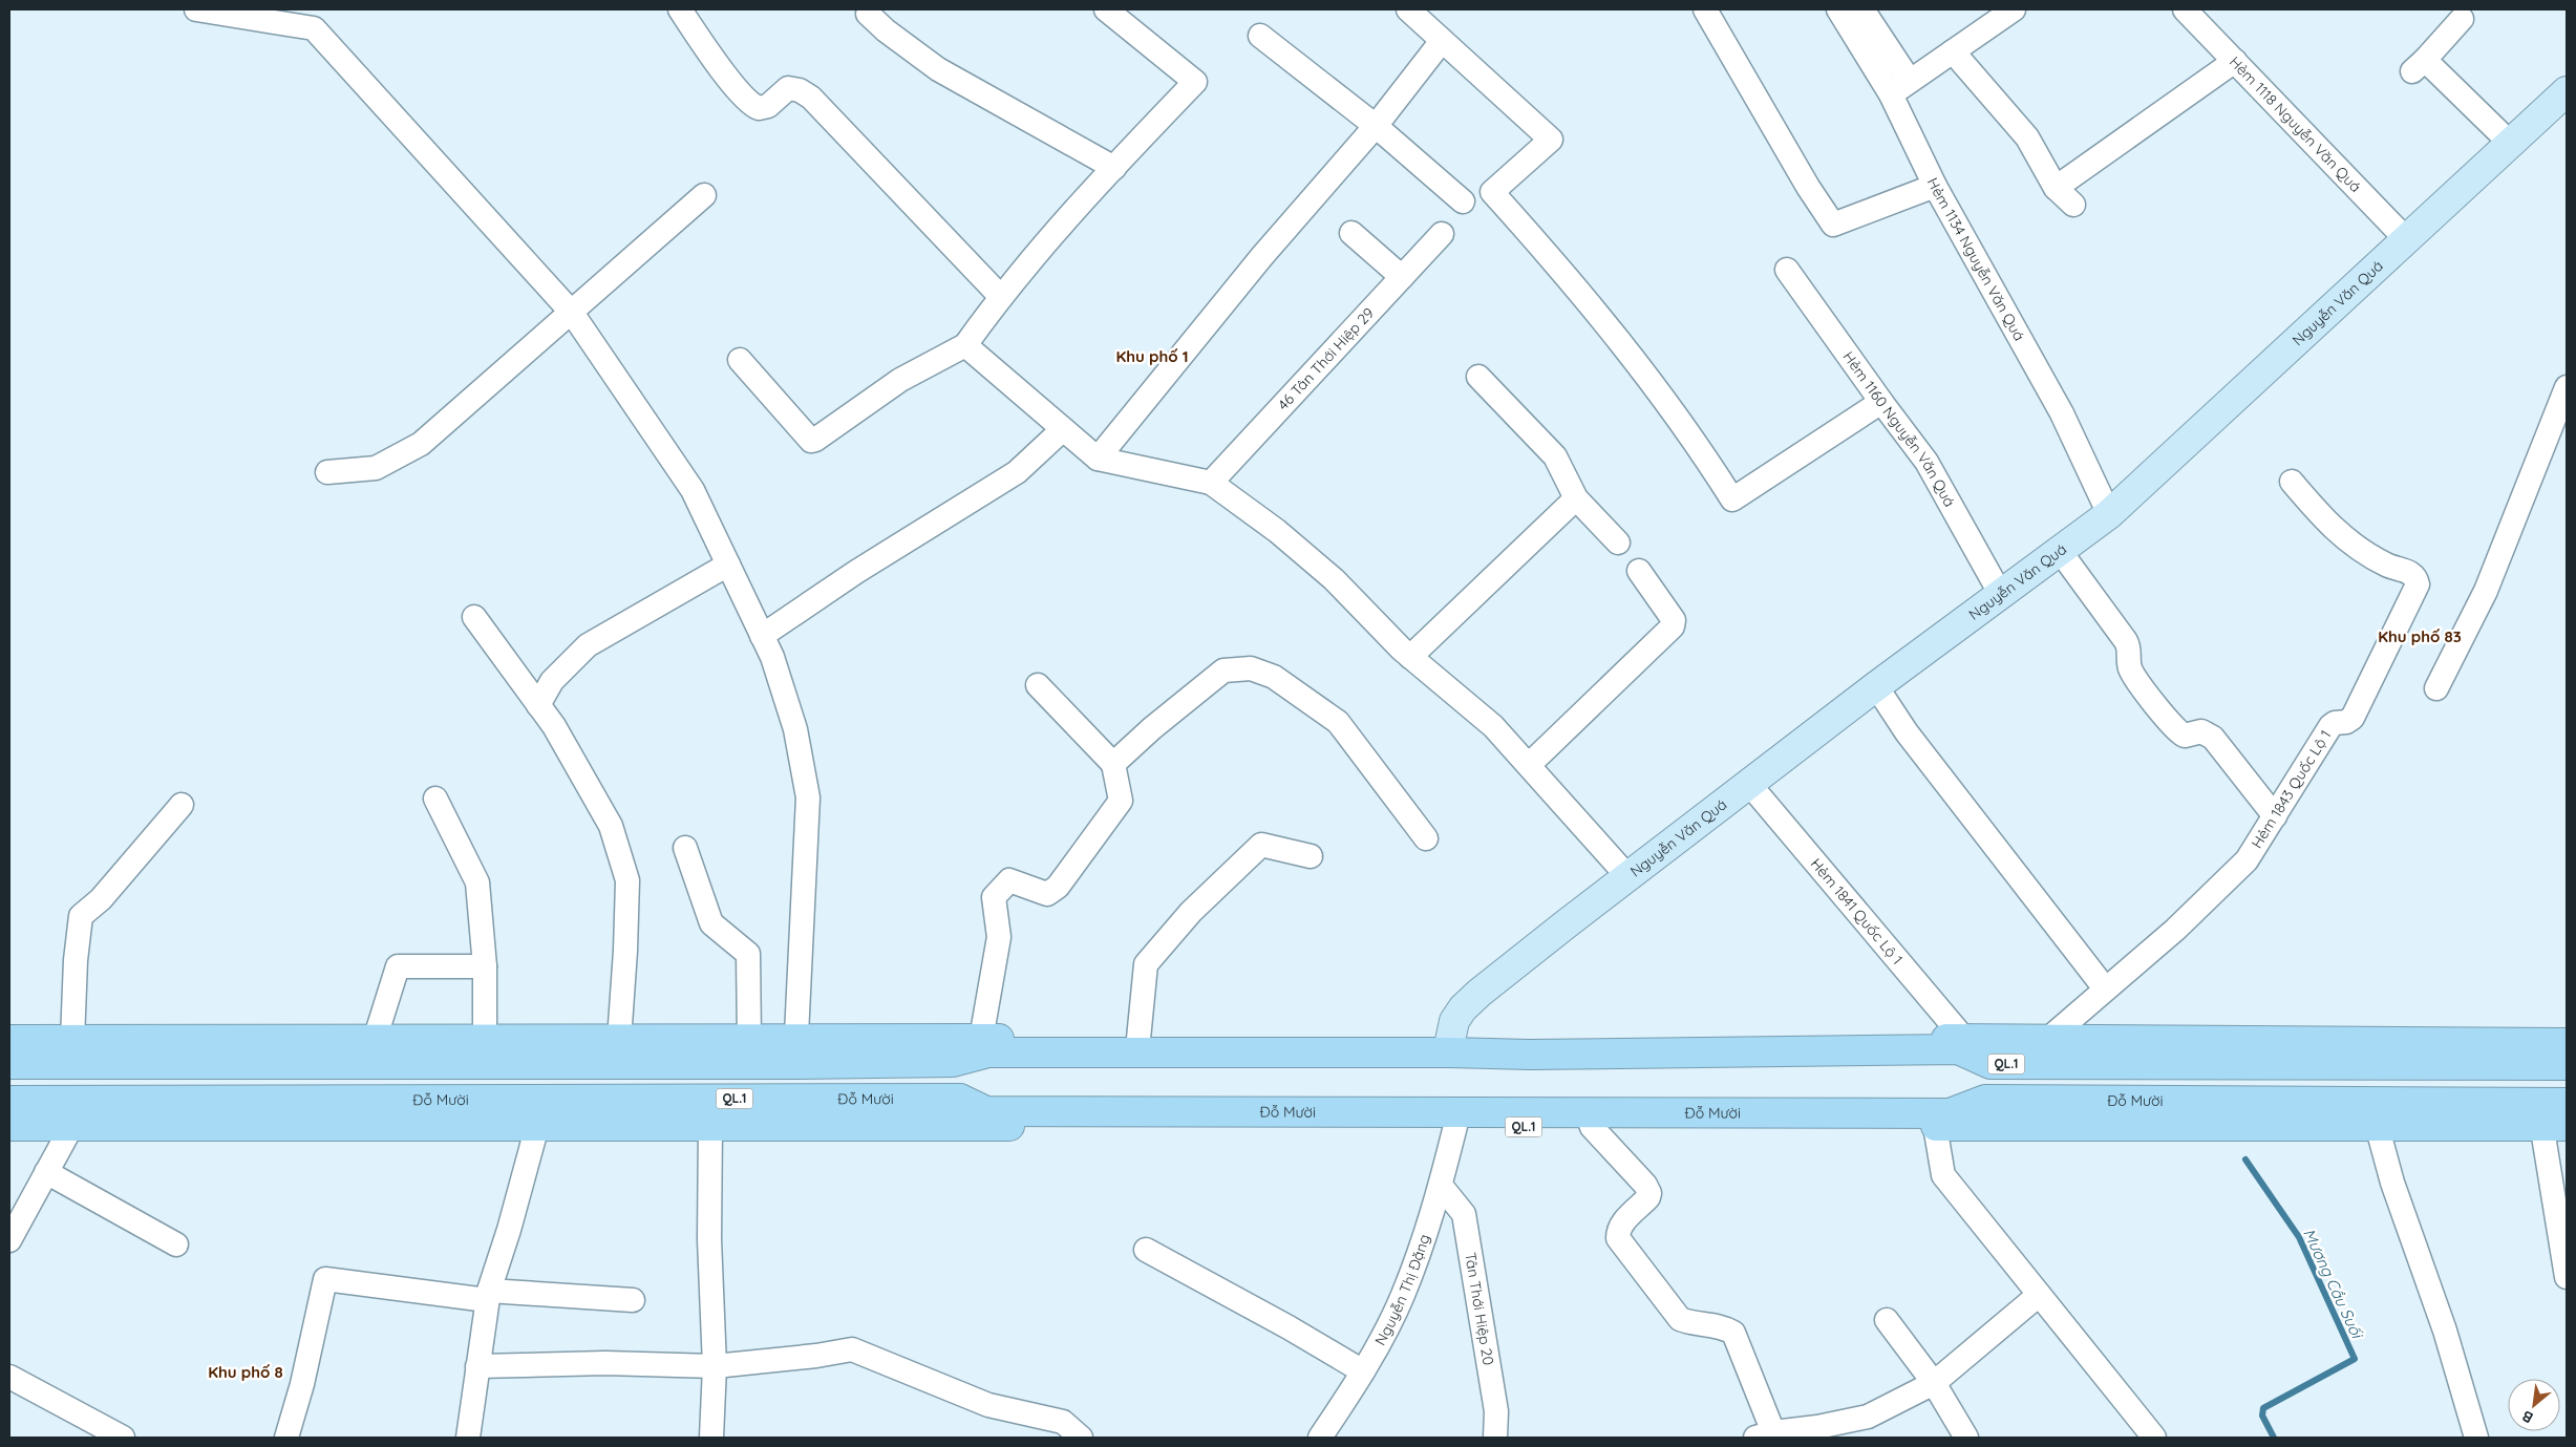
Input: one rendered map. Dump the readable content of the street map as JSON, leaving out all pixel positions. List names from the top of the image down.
{
  "streets": {
    "highway": ["QL.1", "Đỗ Mười"],
    "main road": ["Nguyễn Văn Quá"],
    "street": [
      "Hẻm 1118 Nguyễn Văn Quá",
      "Hẻm 1134 Nguyễn Văn Quá",
      "46 Tân Thới Hiệp 29",
      "Hẻm 1160 Nguyễn Văn Quá",
      "Hẻm 1843 Quốc Lộ 1",
      "Hẻm 1841 Quốc Lộ 1",
      "Nguyễn Thị Đặng",
      "Tân Thới Hiệp 20"
    ]
  },
  "crossings": [
    ["Hẻm 1118 Nguyễn Văn Quá", "Nguyễn Văn Quá"],
    ["Hẻm 1134 Nguyễn Văn Quá", "Nguyễn Văn Quá"],
    ["Nguyễn Văn Quá", "Hẻm 1160 Nguyễn Văn Quá"],
    ["Nguyễn Văn Quá", "Hẻm 1841 Quốc Lộ 1"],
    ["Nguyễn Văn Quá", "QL.1"],
    ["Hẻm 1843 Quốc Lộ 1", "QL.1"],
    ["Hẻm 1841 Quốc Lộ 1", "QL.1"],
    ["Đỗ Mười", "Nguyễn Thị Đặng"],
    ["Nguyễn Thị Đặng", "Tân Thới Hiệp 20"]
  ],
  "districts": ["Khu phố 1", "Khu phố 83", "Khu phố 8"],
  "water": ["Mương Cầu Suối"],
  "north": "bottom left"
}
